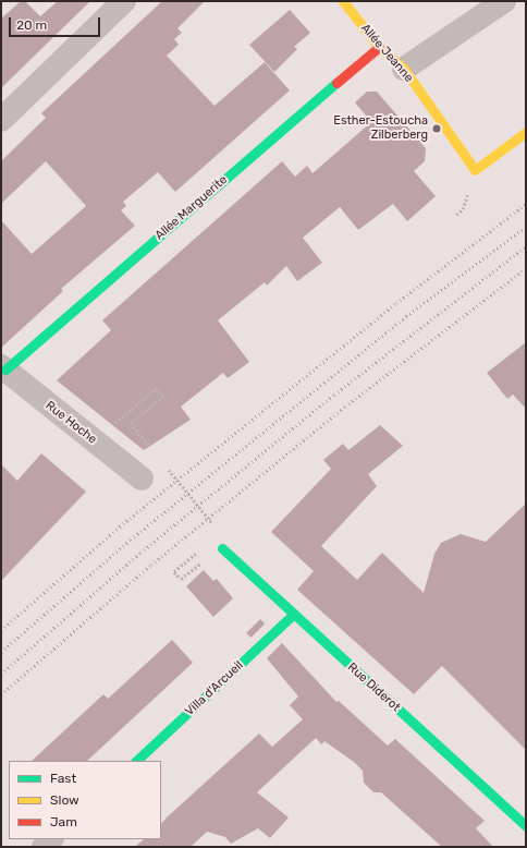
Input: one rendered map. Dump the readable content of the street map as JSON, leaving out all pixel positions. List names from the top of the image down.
{
  "streets": {
    "street": [
      "Allée Jeanne",
      "Allée Marguerite",
      "Rue Hoche",
      "Rue Diderot",
      "Villa d'Arcueil"
    ]
  },
  "crossings": [
    ["Allée Jeanne", "Allée Marguerite"],
    ["Allée Marguerite", "Rue Hoche"],
    ["Rue Diderot", "Villa d'Arcueil"]
  ],
  "places": ["Esther-Estoucha Zilberberg"],
  "legend": ["Fast", "Slow", "Jam"],
  "scale_bar": "20 m"
}
